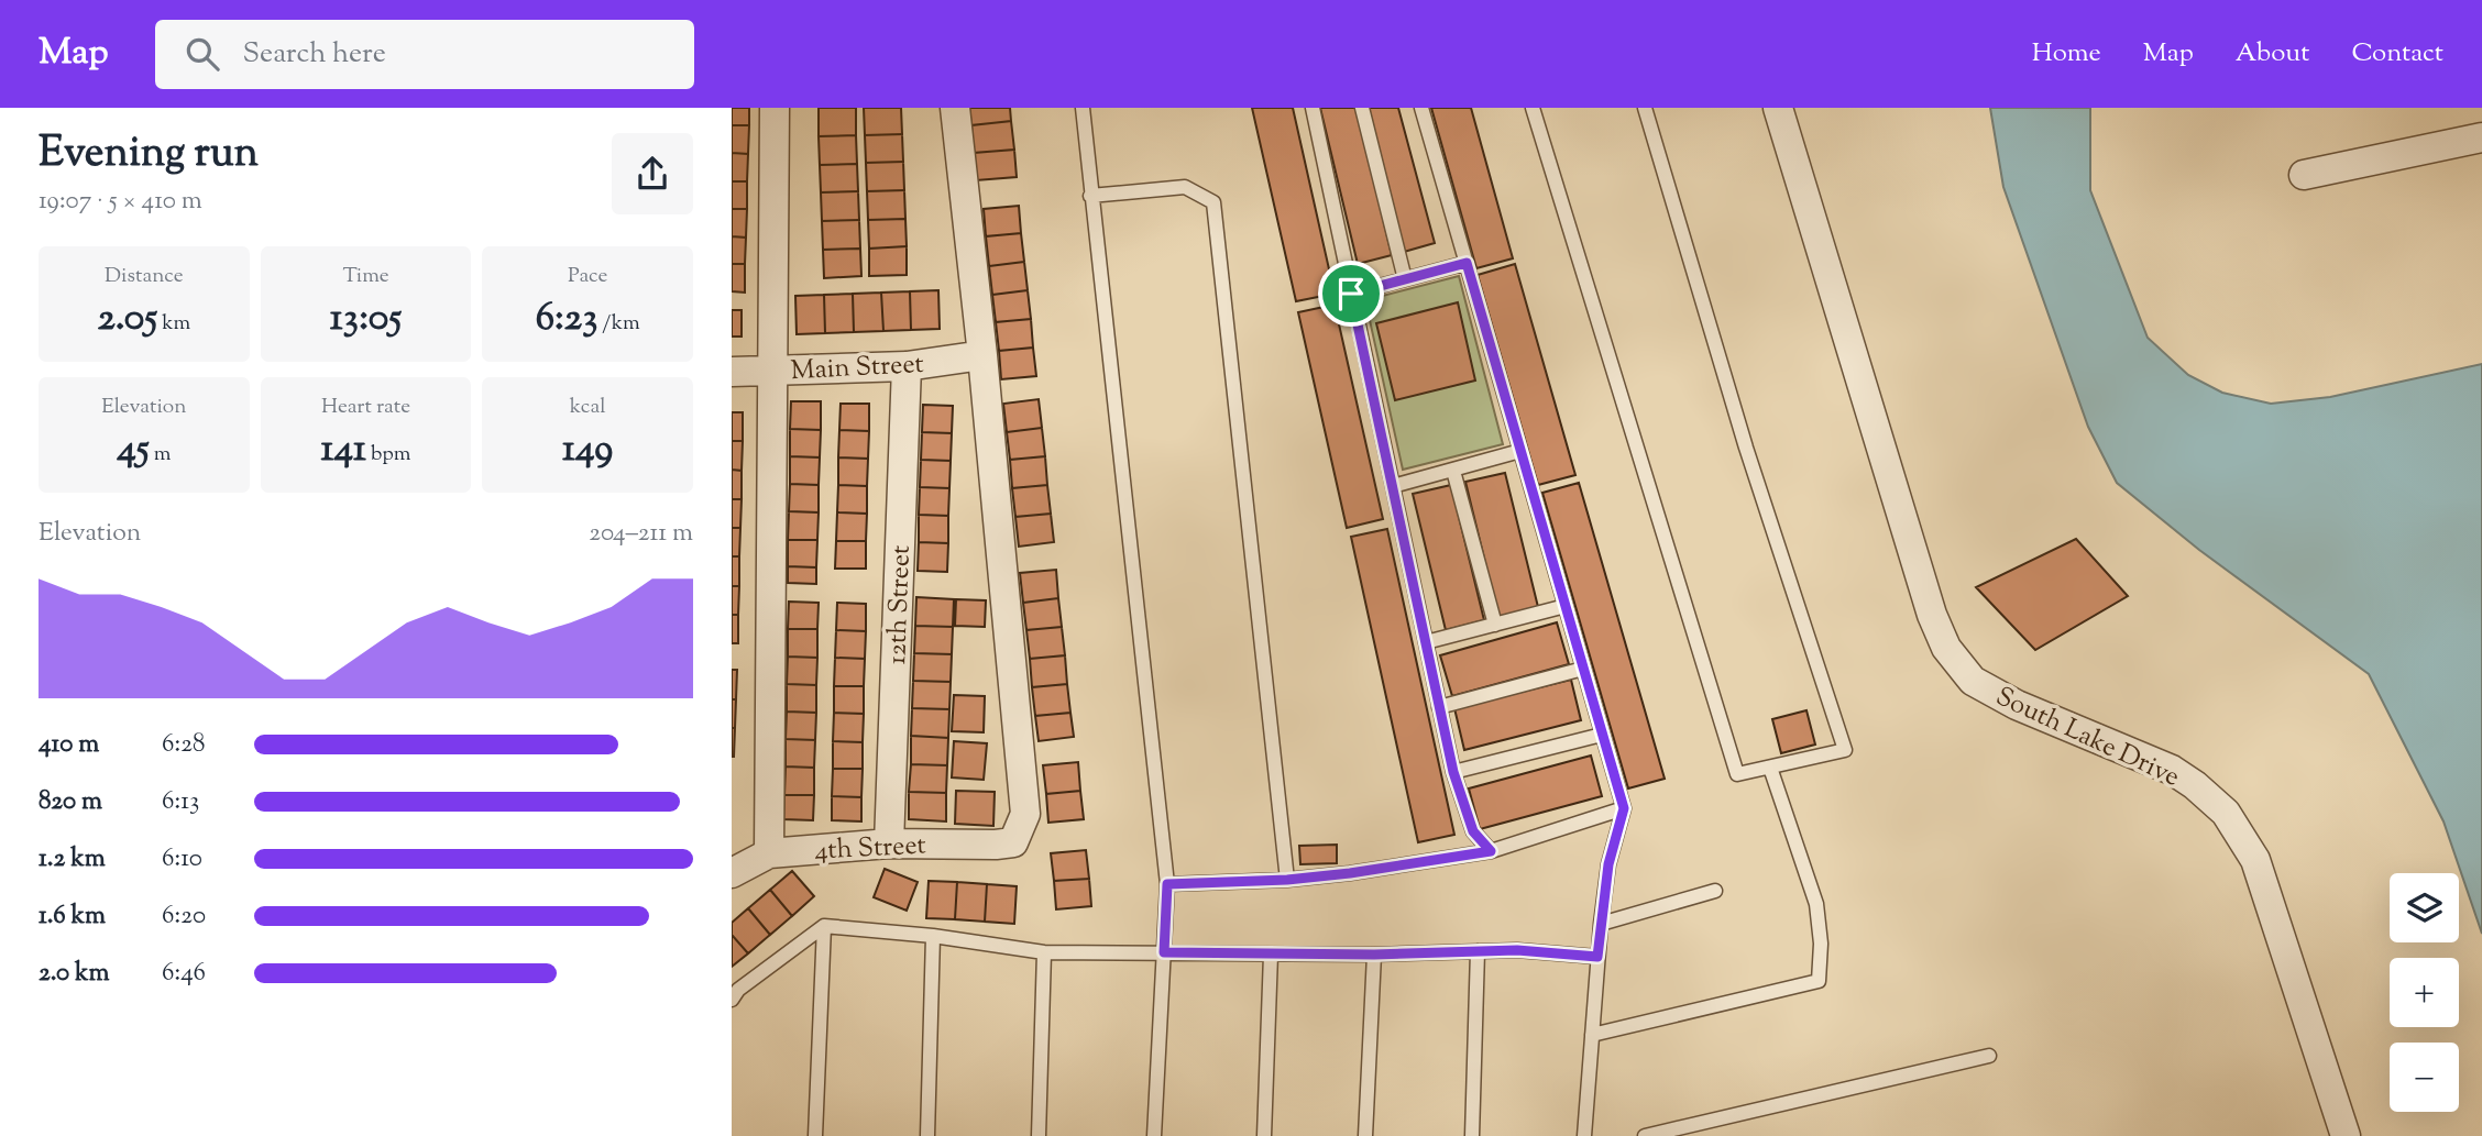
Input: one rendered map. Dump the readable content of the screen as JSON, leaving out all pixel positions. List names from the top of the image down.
{
  "streets": {
    "street": [
      "Main Street",
      "12th Street",
      "South Lake Drive",
      "4th Street"
    ]
  },
  "crossings": [
    ["Main Street", "12th Street"],
    ["Main Street", "4th Street"],
    ["12th Street", "4th Street"]
  ],
  "page": {
    "header": "Map",
    "search": "Search here",
    "nav": [
      "Home",
      "Map",
      "About",
      "Contact"
    ],
    "heading": ["Evening run", "19:07 · 5 × 410 m"],
    "stats": [
      ["Distance", "2.05 km"],
      ["Time", "13:05"],
      ["Pace", "6:23 /km"],
      ["Elevation", "45 m"],
      ["Heart rate", "141 bpm"],
      ["kcal", "149"]
    ],
    "chart": ["Elevation", "204–211 m"],
    "list": [
      {
        "name": "410 m",
        "note": "6:28"
      },
      {
        "name": "820 m",
        "note": "6:13"
      },
      {
        "name": "1.2 km",
        "note": "6:10"
      },
      {
        "name": "1.6 km",
        "note": "6:20"
      },
      {
        "name": "2.0 km",
        "note": "6:46"
      }
    ],
    "map_buttons": ["+", "−"]
  }
}
